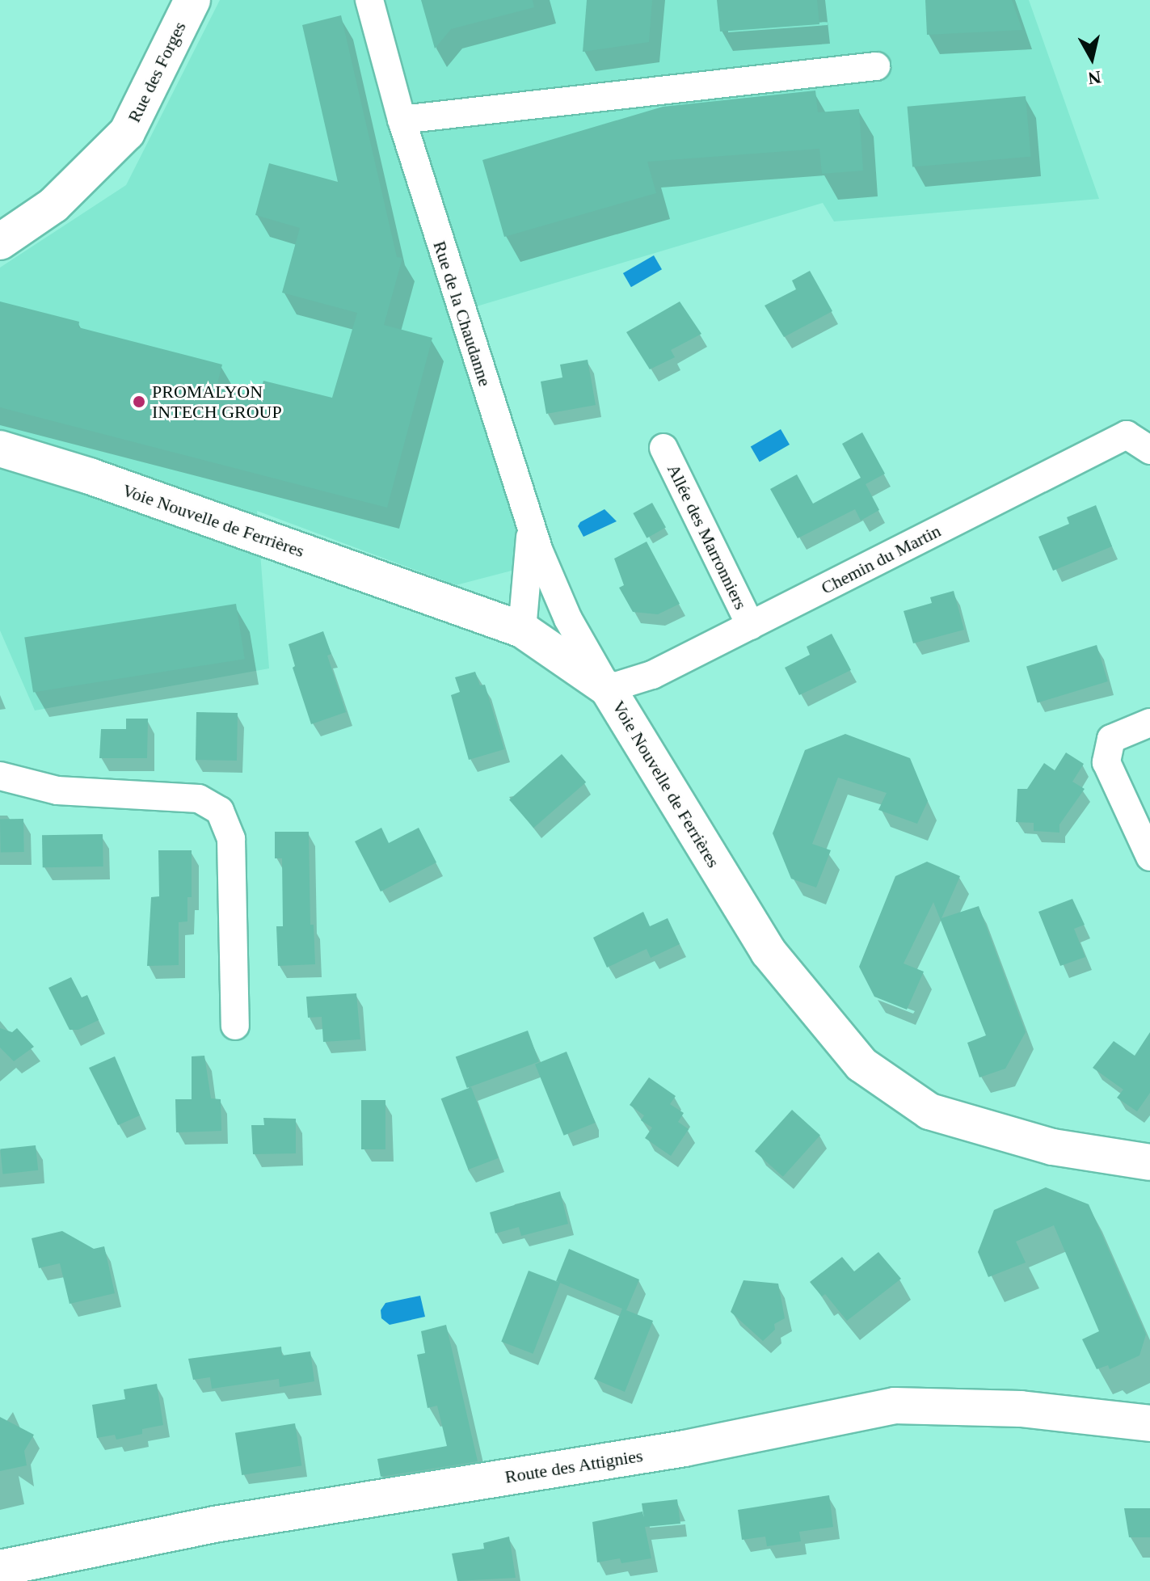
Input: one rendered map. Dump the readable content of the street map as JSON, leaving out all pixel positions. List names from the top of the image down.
{
  "streets": {
    "street": [
      "Rue des Forges",
      "Rue de la Chaudanne",
      "Voie Nouvelle de Ferrières",
      "Allée des Marronniers",
      "Chemin du Martin",
      "Route des Attignies"
    ]
  },
  "crossings": [
    ["Rue de la Chaudanne", "Voie Nouvelle de Ferrières"],
    ["Voie Nouvelle de Ferrières", "Chemin du Martin"],
    ["Allée des Marronniers", "Chemin du Martin"]
  ],
  "places": ["PROMALYON INTECH GROUP"],
  "north": "bottom"
}
